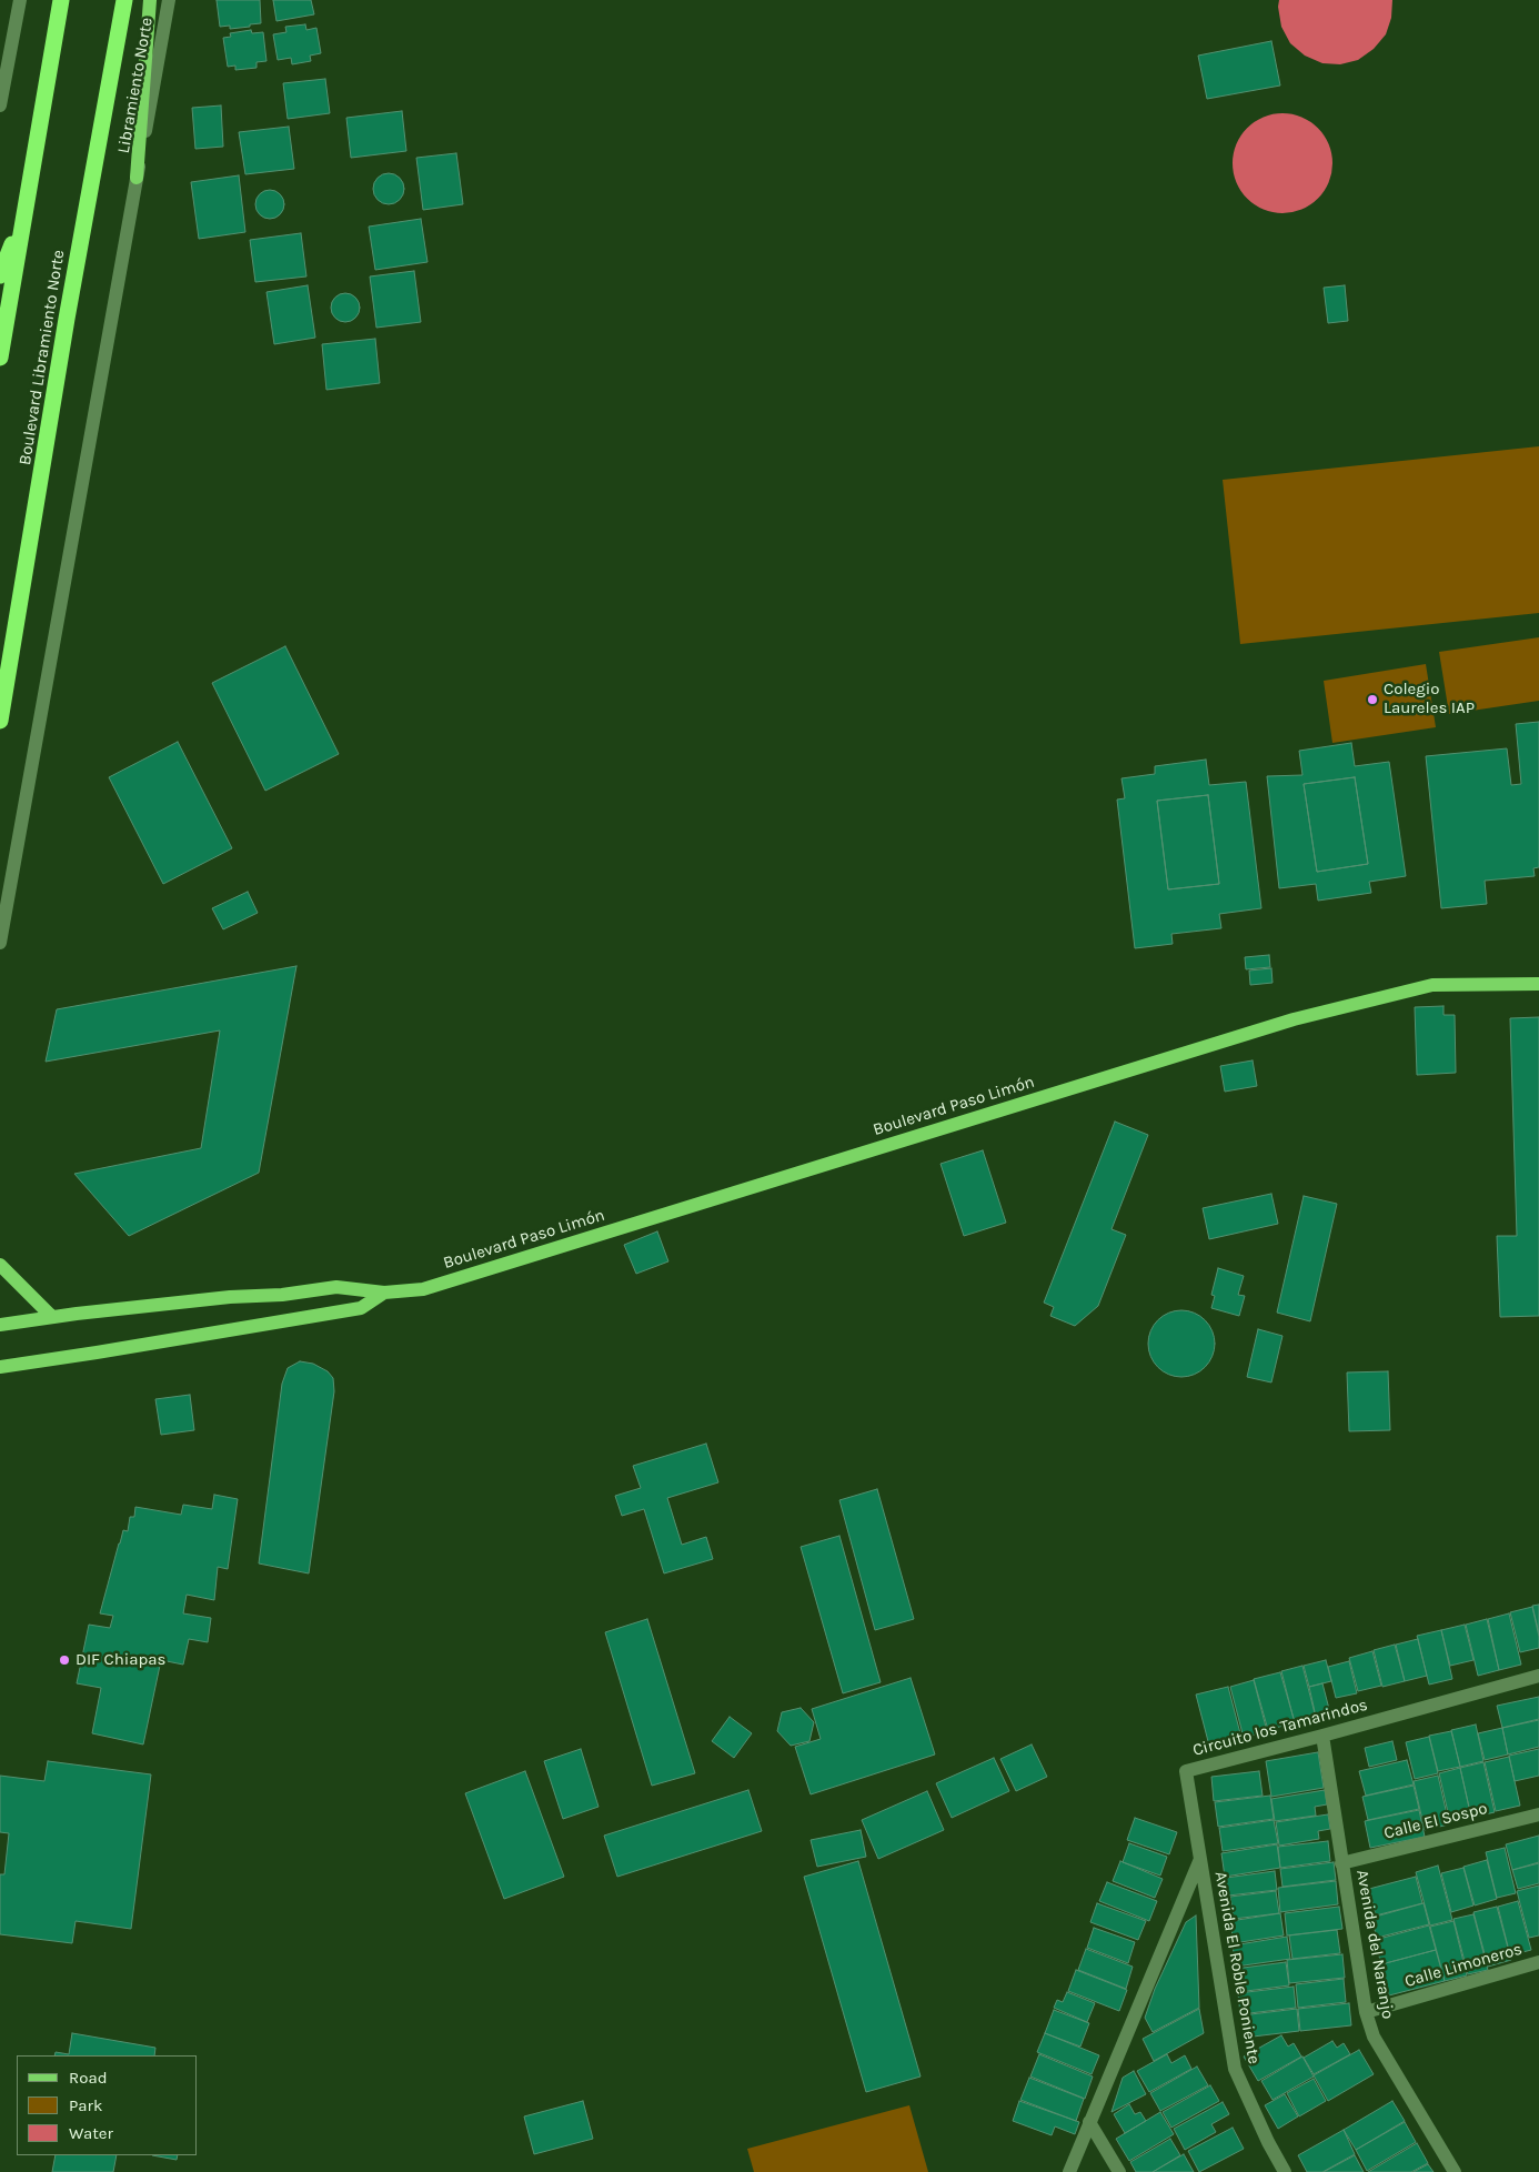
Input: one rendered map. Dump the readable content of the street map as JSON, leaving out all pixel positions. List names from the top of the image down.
{
  "streets": {
    "highway": ["Boulevard Libramiento Norte"],
    "main road": ["Boulevard Paso Limón"],
    "street": [
      "Libramiento Norte",
      "Circuito los Tamarindos",
      "Calle El Sospo",
      "Avenida del Naranjo",
      "Calle Limoneros",
      "Avenida El Roble Poniente"
    ]
  },
  "crossings": [
    ["Circuito los Tamarindos", "Avenida del Naranjo"],
    ["Circuito los Tamarindos", "Avenida El Roble Poniente"],
    ["Calle El Sospo", "Avenida del Naranjo"],
    ["Avenida del Naranjo", "Calle Limoneros"]
  ],
  "places": ["Colegio Laureles IAP", "DIF Chiapas"],
  "legend": ["Road", "Park", "Water"]
}
